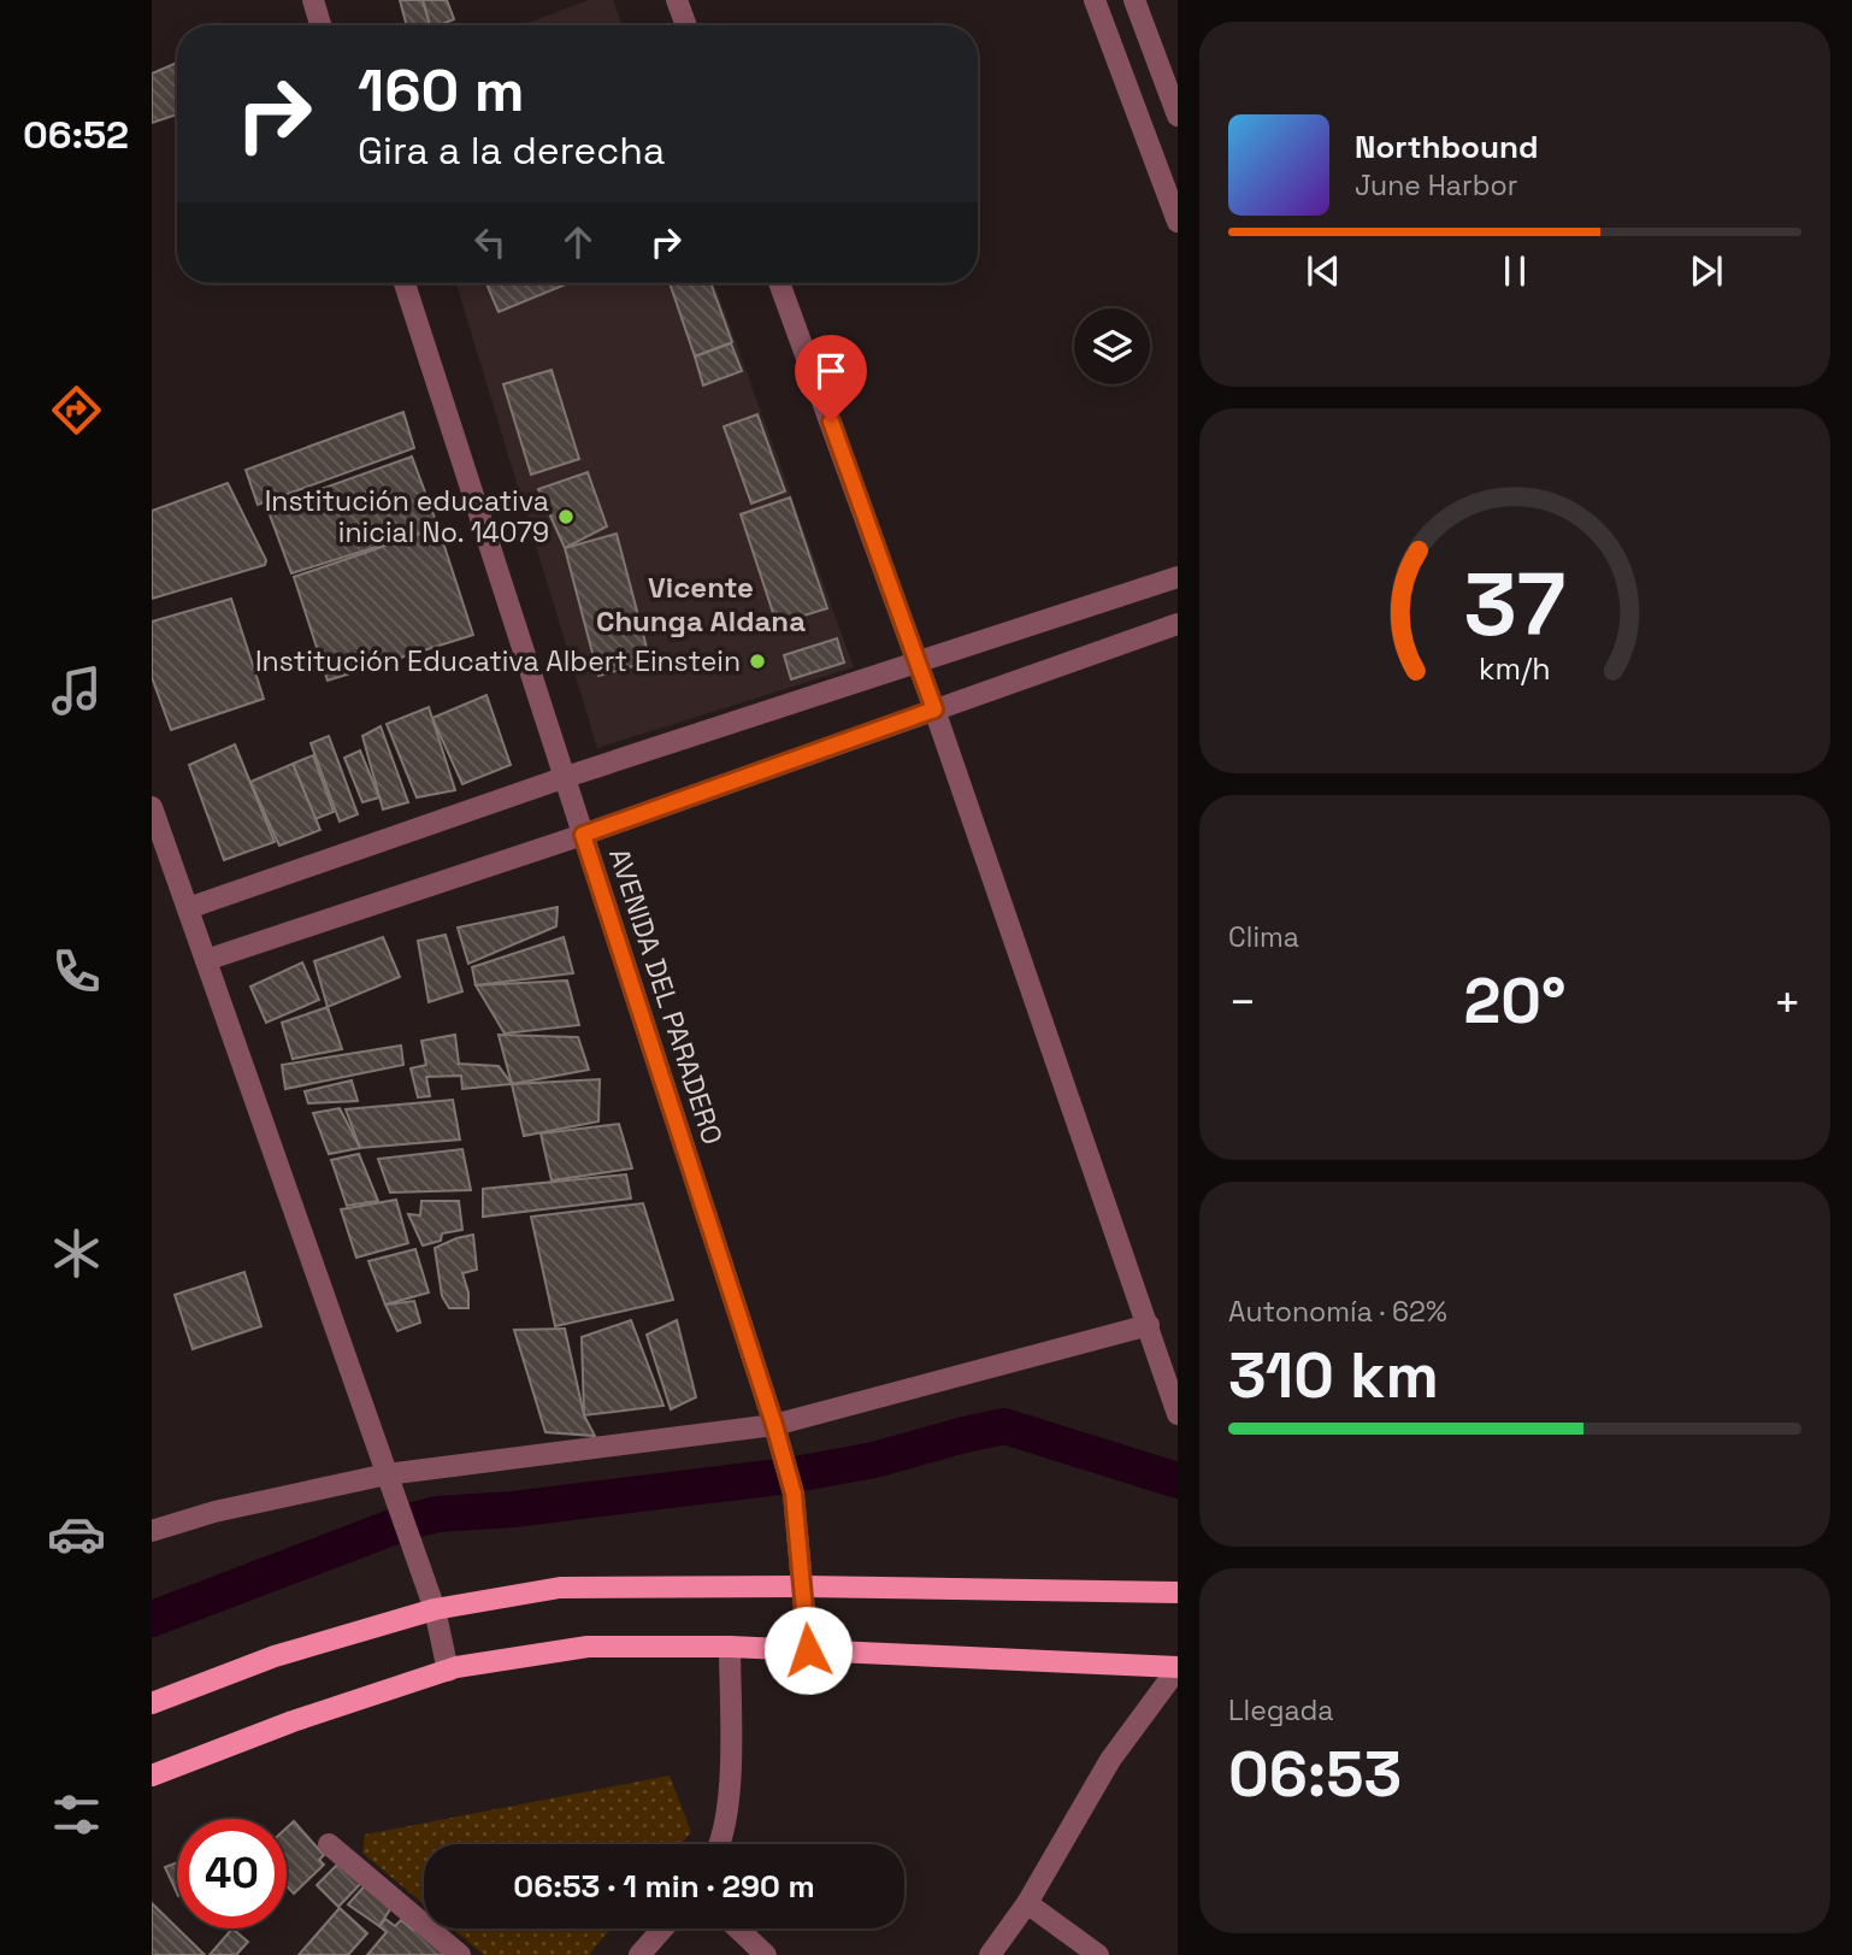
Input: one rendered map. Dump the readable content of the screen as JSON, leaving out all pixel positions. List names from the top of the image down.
{
  "streets": {
    "street": ["AVENIDA DEL PARADERO"]
  },
  "districts": ["Vicente Chunga Aldana"],
  "places": ["Institución educativa inicial No. 14079", "Institución Educativa Albert Einstein"],
  "page": {
    "tabs": "06:52",
    "turn": ["160 m", "Gira a la derecha"],
    "song": ["Northbound", "June Harbor"],
    "tile": [
      "Clima",
      ["Autonomía · 62%", "310 km"],
      ["Llegada", "06:53"]
    ],
    "heat": ["−", "20°", "+"],
    "limit": "40",
    "trip": "06:53 · 1 min · 290 m",
    "gauge": ["37", "km/h"]
  }
}
